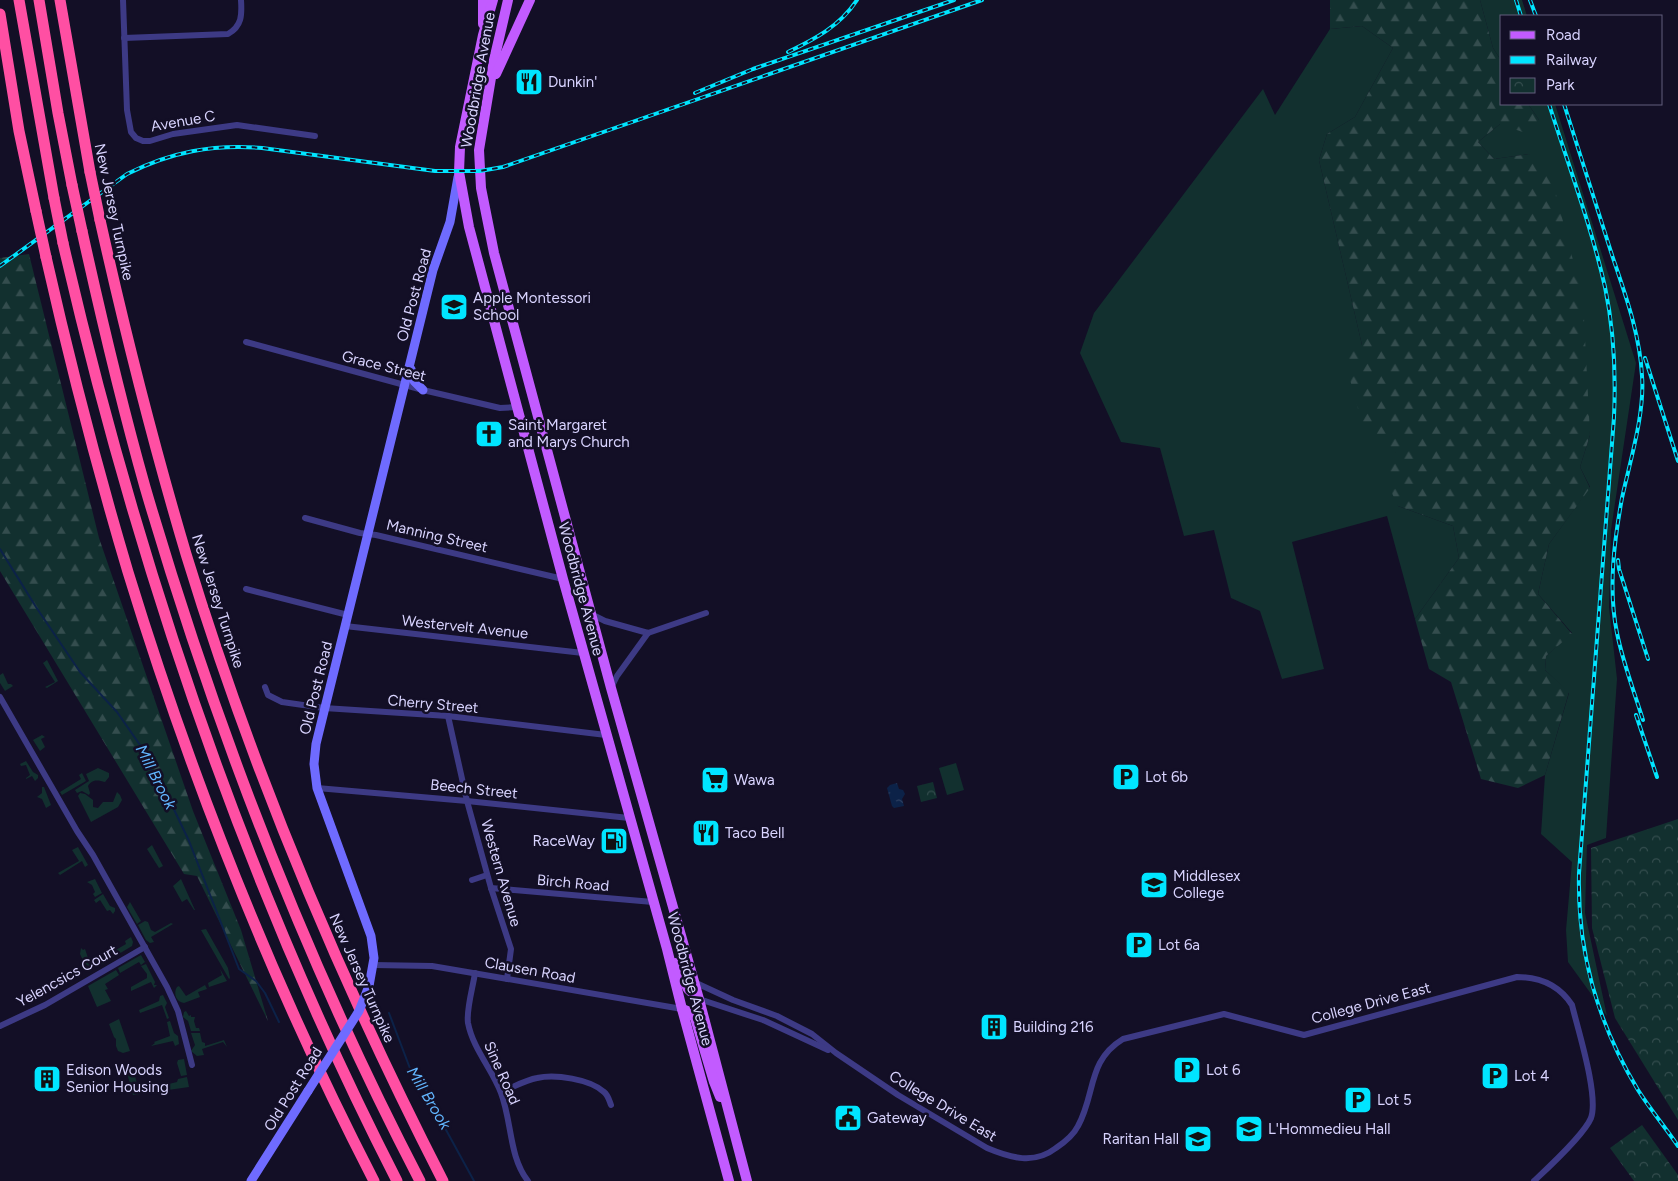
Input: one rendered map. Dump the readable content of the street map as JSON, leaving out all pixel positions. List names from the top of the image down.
{
  "streets": {
    "highway": ["New Jersey Turnpike"],
    "main road": ["Woodbridge Avenue"],
    "street": [
      "Avenue C",
      "Old Post Road",
      "Grace Street",
      "Manning Street",
      "Westervelt Avenue",
      "Cherry Street",
      "Beech Street",
      "Western Avenue",
      "Birch Road",
      "Clausen Road",
      "Yelencsics Court",
      "College Drive East",
      "Sine Road"
    ]
  },
  "crossings": [
    ["Woodbridge Avenue", "Old Post Road"],
    ["Woodbridge Avenue", "Grace Street"],
    ["Woodbridge Avenue", "Manning Street"],
    ["Woodbridge Avenue", "Westervelt Avenue"],
    ["Woodbridge Avenue", "Cherry Street"],
    ["Woodbridge Avenue", "Beech Street"],
    ["Woodbridge Avenue", "Birch Road"],
    ["Woodbridge Avenue", "Clausen Road"],
    ["Woodbridge Avenue", "College Drive East"],
    ["Old Post Road", "Grace Street"],
    ["Old Post Road", "Manning Street"],
    ["Old Post Road", "Westervelt Avenue"],
    ["Old Post Road", "Cherry Street"],
    ["Old Post Road", "Beech Street"],
    ["Old Post Road", "Clausen Road"],
    ["Cherry Street", "Western Avenue"],
    ["Beech Street", "Western Avenue"],
    ["Western Avenue", "Birch Road"],
    ["Western Avenue", "Clausen Road"],
    ["Clausen Road", "Sine Road"]
  ],
  "water": ["Mill Brook"],
  "places": {
    "restaurant": ["Dunkin'", "Taco Bell"],
    "school or university": [
      "Apple Montessori School",
      "Middlesex College",
      "L'Hommedieu Hall",
      "Raritan Hall"
    ],
    "church": ["Saint Margaret and Marys Church"],
    "parking": [
      "Lot 6b",
      "Lot 6a",
      "Lot 6",
      "Lot 4",
      "Lot 5"
    ],
    "supermarket": ["Wawa"],
    "fuel station": ["RaceWay"],
    "building": ["Building 216", "Edison Woods Senior Housing"],
    "public building": ["Gateway"]
  },
  "legend": ["Road", "Railway", "Park"]
}
